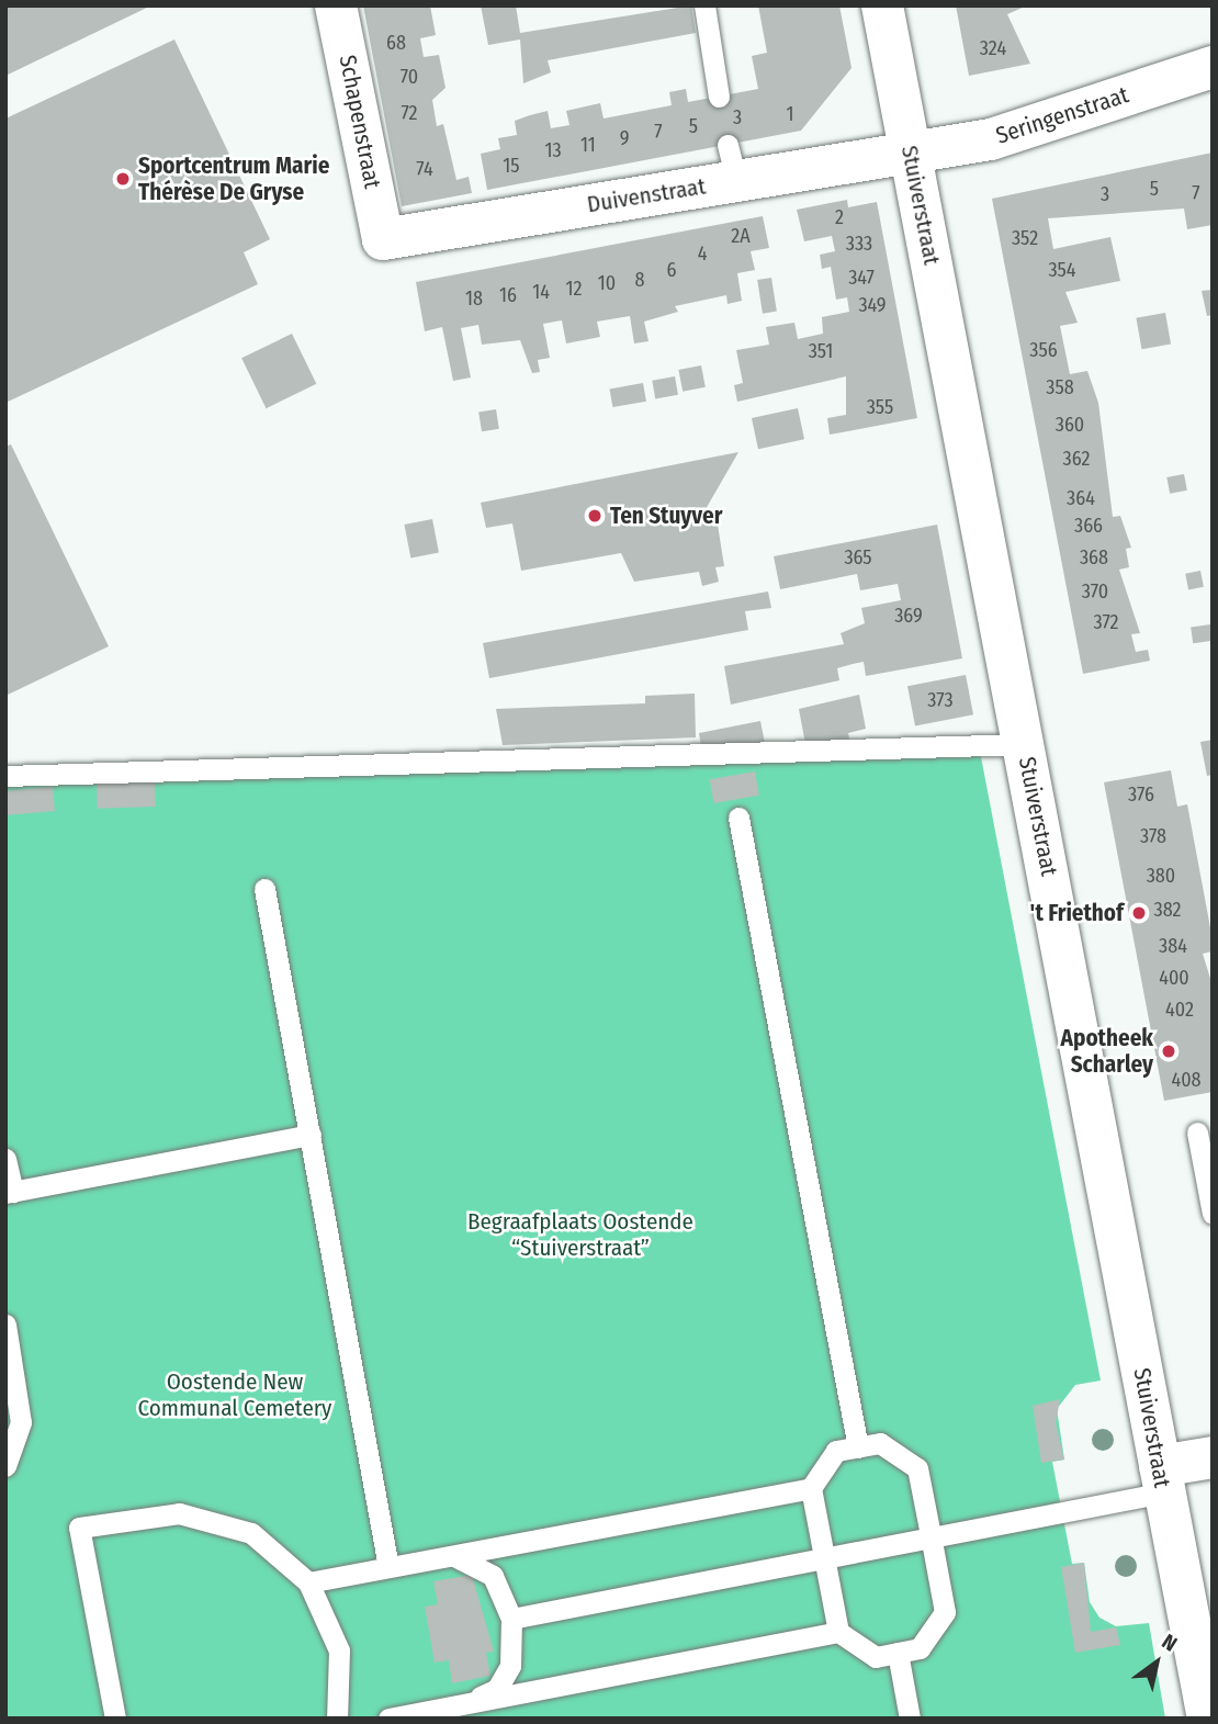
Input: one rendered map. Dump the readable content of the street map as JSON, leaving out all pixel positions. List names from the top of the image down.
{
  "streets": {
    "street": [
      "Seringenstraat",
      "Schapenstraat",
      "Duivenstraat",
      "Stuiverstraat"
    ]
  },
  "crossings": [
    ["Seringenstraat", "Duivenstraat"],
    ["Seringenstraat", "Stuiverstraat"],
    ["Schapenstraat", "Duivenstraat"],
    ["Duivenstraat", "Stuiverstraat"]
  ],
  "parks": ["Begraafplaats Oostende “Stuiverstraat”", "Oostende New Communal Cemetery"],
  "places": [
    "Sportcentrum Marie Thérèse De Gryse",
    "Ten Stuyver",
    "'t Friethof",
    "Apotheek Scharley"
  ],
  "house_numbers": [
    "68",
    "324",
    "70",
    "72",
    "1",
    "3",
    "5",
    "7",
    "9",
    "11",
    "13",
    "15",
    "74",
    "5",
    "7",
    "3",
    "2",
    "2A",
    "352",
    "333",
    "4",
    "6",
    "354",
    "347",
    "8",
    "10",
    "12",
    "14",
    "16",
    "18",
    "349",
    "356",
    "351",
    "358",
    "355",
    "360",
    "362",
    "364",
    "366",
    "365",
    "368",
    "370",
    "369",
    "372",
    "373",
    "376",
    "378",
    "380",
    "382",
    "384",
    "400",
    "402",
    "408"
  ],
  "north": "top right"
}
